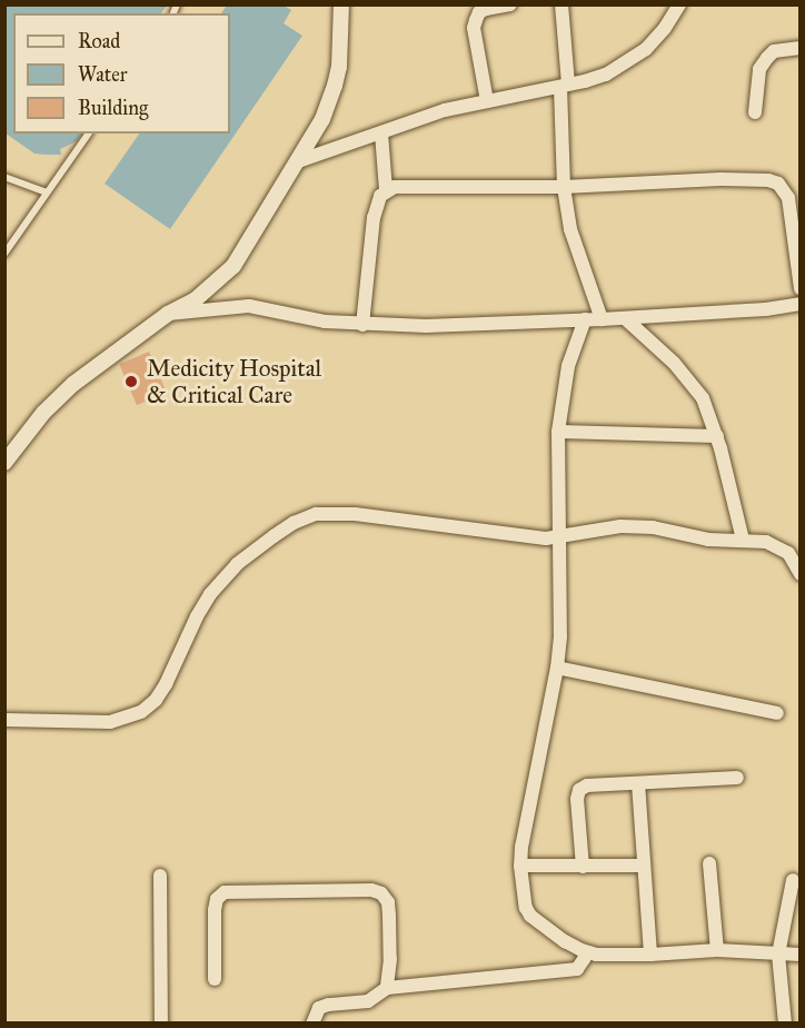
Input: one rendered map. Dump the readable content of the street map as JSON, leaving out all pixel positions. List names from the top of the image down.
{
  "places": ["Medicity Hospital & Critical Care"],
  "legend": ["Road", "Water", "Building"]
}
